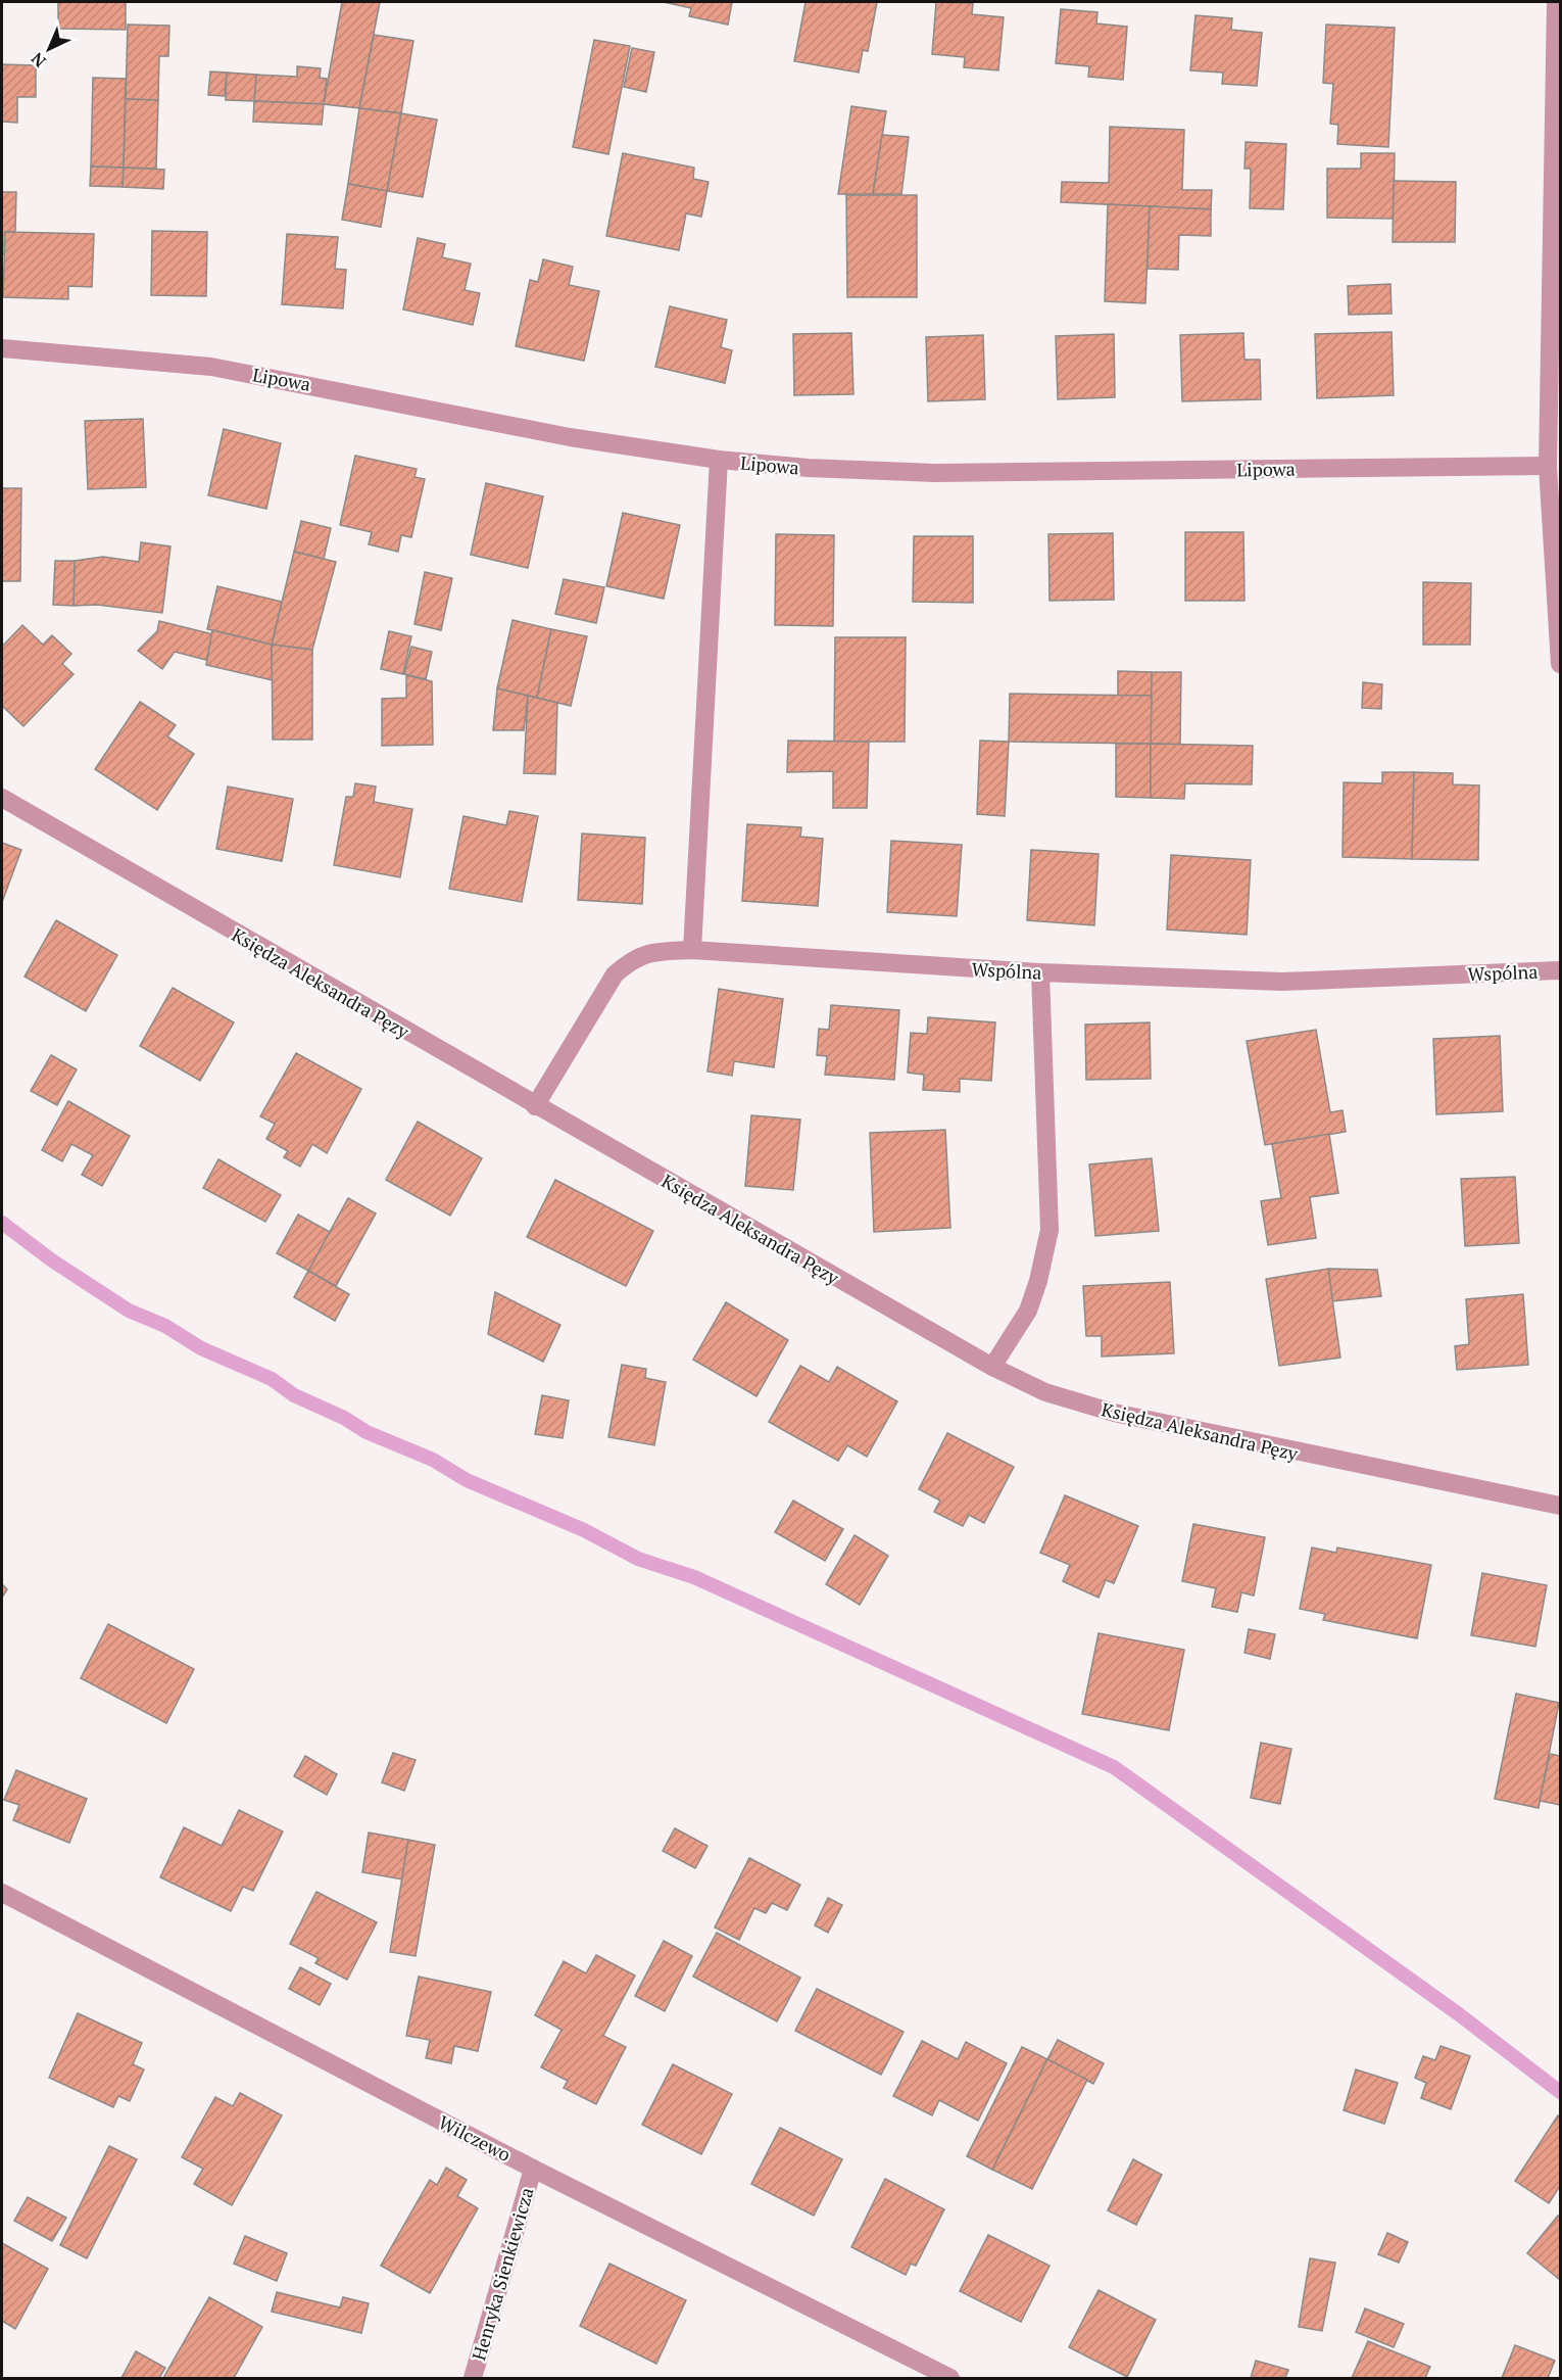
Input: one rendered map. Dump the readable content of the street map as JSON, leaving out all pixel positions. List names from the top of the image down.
{
  "streets": {
    "street": [
      "Lipowa",
      "Wspólna",
      "Księdza Aleksandra Pęzy",
      "Wilczewo",
      "Henryka Sienkiewicza"
    ]
  },
  "crossings": [
    ["Wspólna", "Księdza Aleksandra Pęzy"],
    ["Wilczewo", "Henryka Sienkiewicza"]
  ],
  "north": "bottom left"
}
